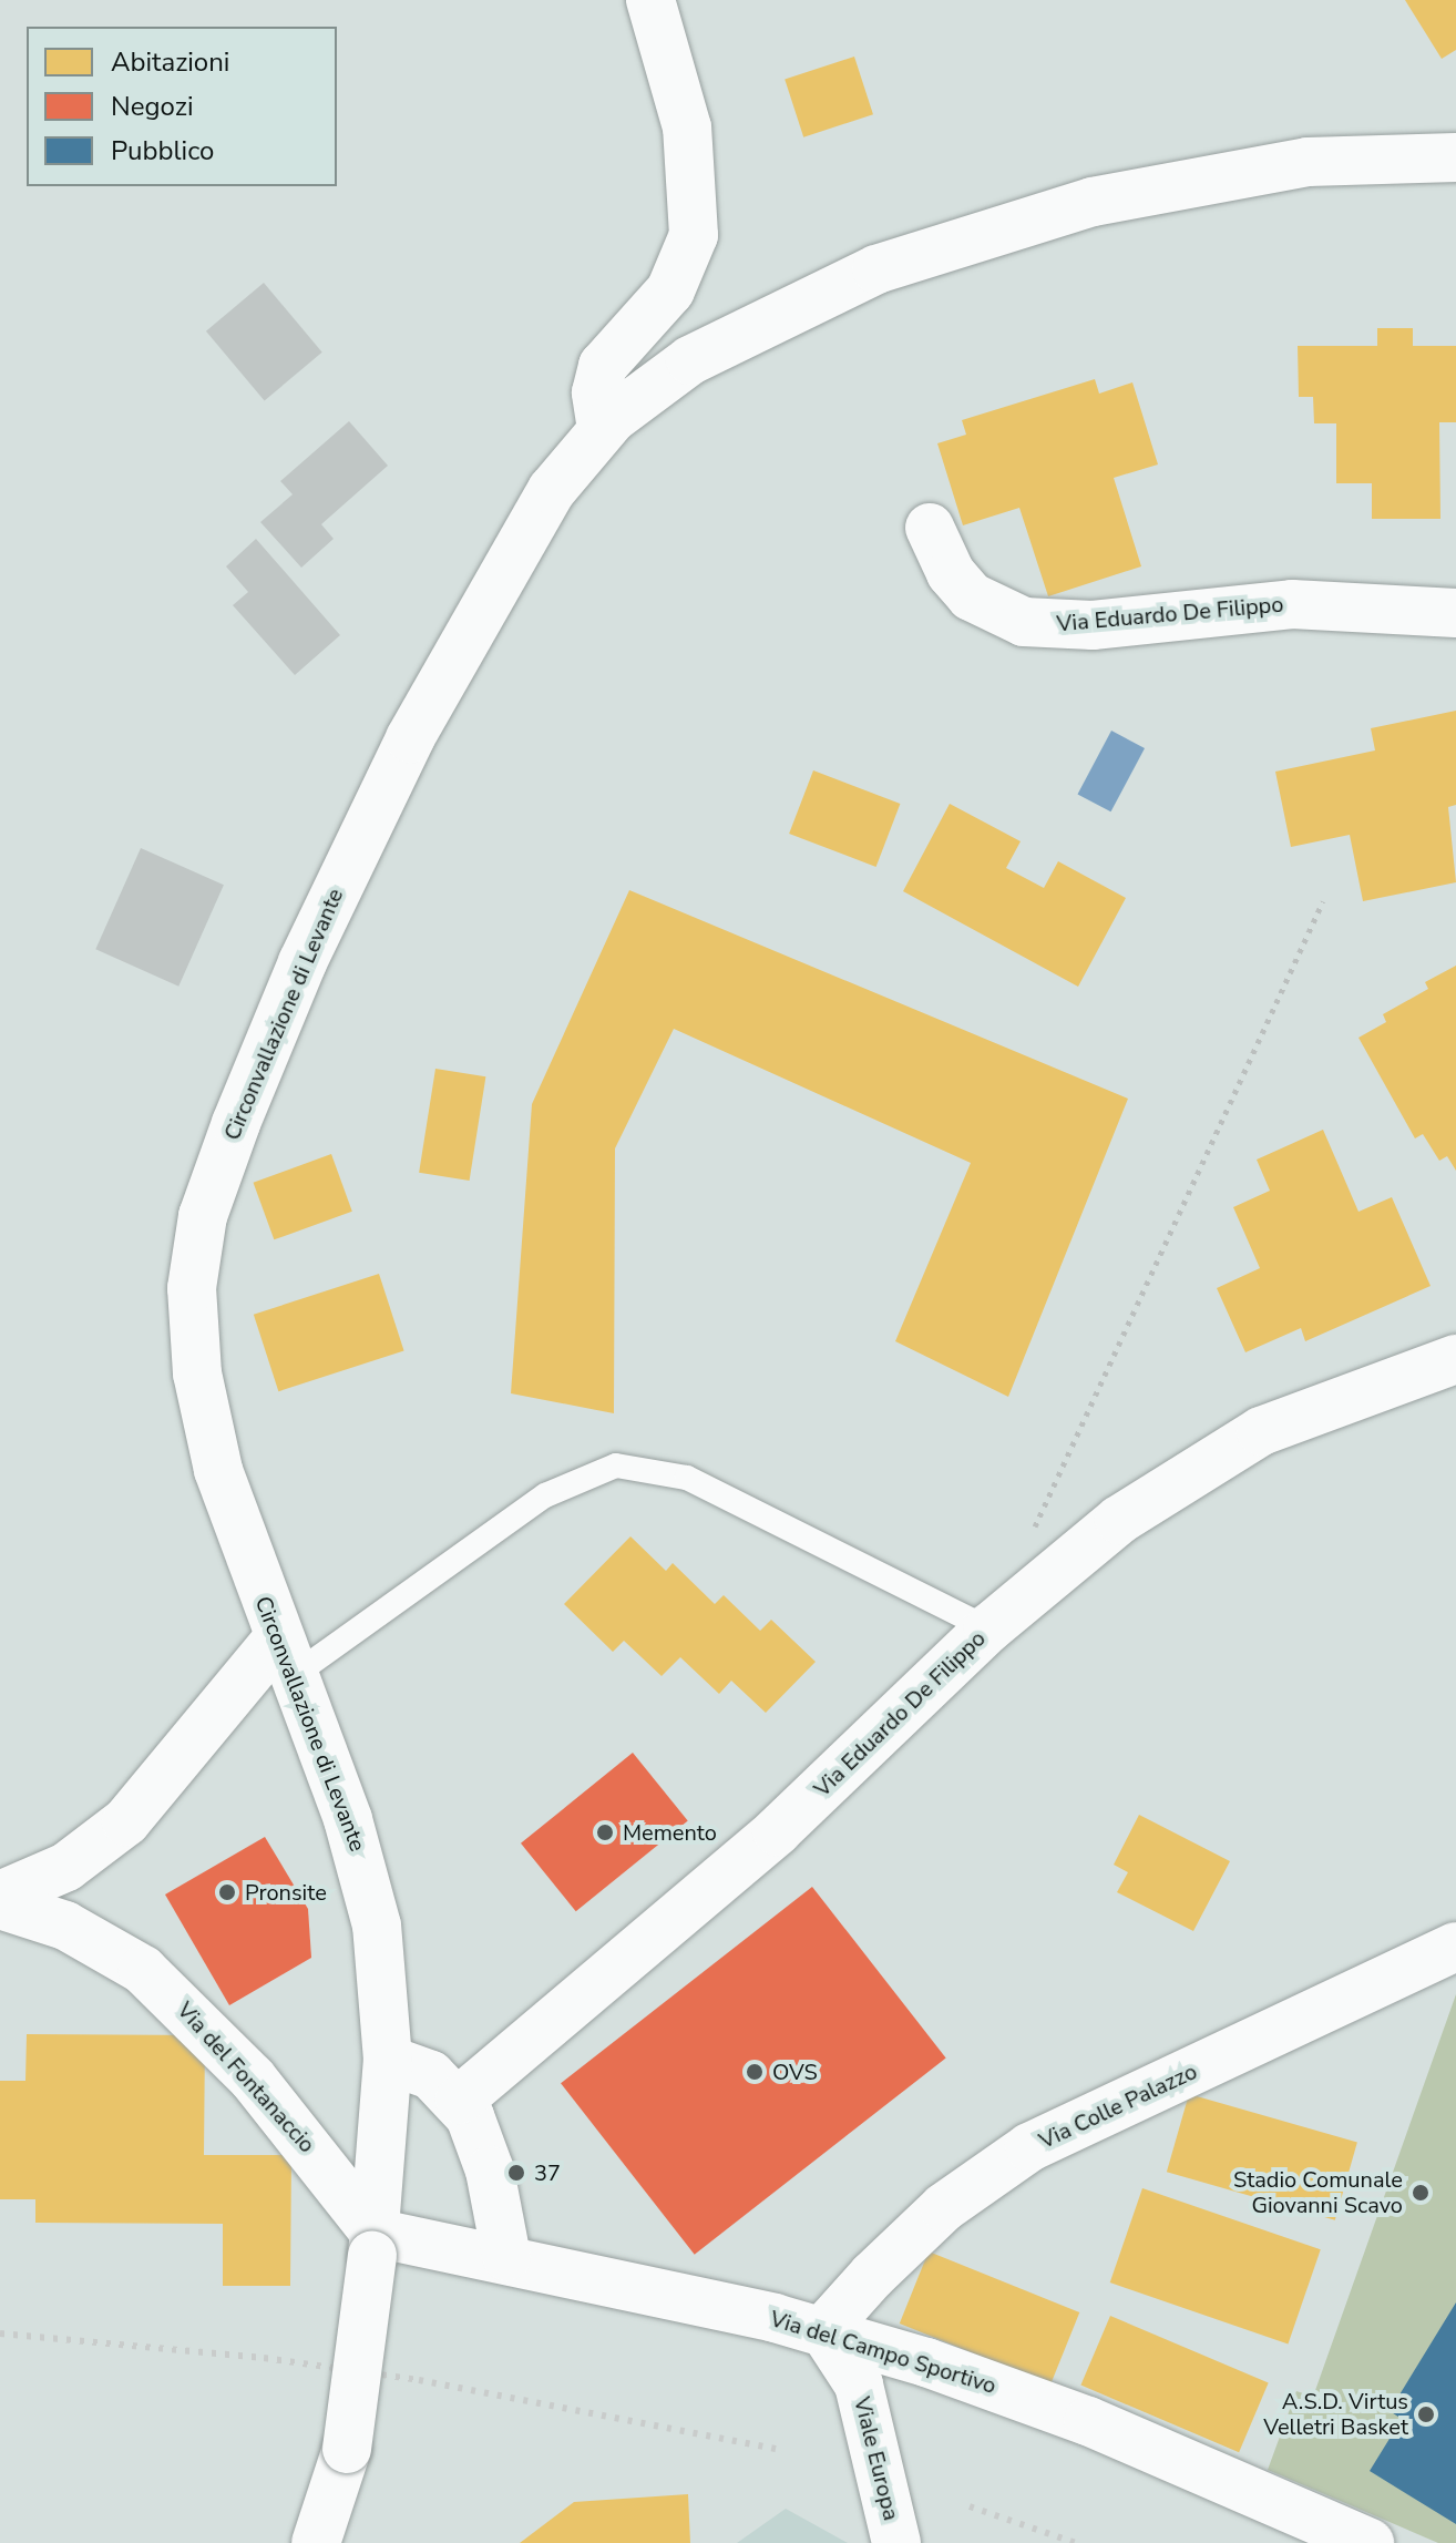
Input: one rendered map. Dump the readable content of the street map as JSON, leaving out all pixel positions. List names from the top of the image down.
{
  "streets": {
    "street": [
      "Via Eduardo De Filippo",
      "Circonvallazione di Levante",
      "Via del Fontanaccio",
      "Via Colle Palazzo",
      "Via del Campo Sportivo",
      "Viale Europa"
    ]
  },
  "crossings": [
    ["Circonvallazione di Levante", "Via del Fontanaccio"],
    ["Circonvallazione di Levante", "Via del Campo Sportivo"],
    ["Via del Fontanaccio", "Via del Campo Sportivo"],
    ["Via Colle Palazzo", "Via del Campo Sportivo"],
    ["Via Colle Palazzo", "Viale Europa"],
    ["Via del Campo Sportivo", "Viale Europa"]
  ],
  "places": [
    "Memento",
    "Pronsite",
    "OVS",
    "37",
    "Stadio Comunale Giovanni Scavo",
    "A.S.D. Virtus Velletri Basket"
  ],
  "legend": ["Abitazioni", "Negozi", "Pubblico"]
}
